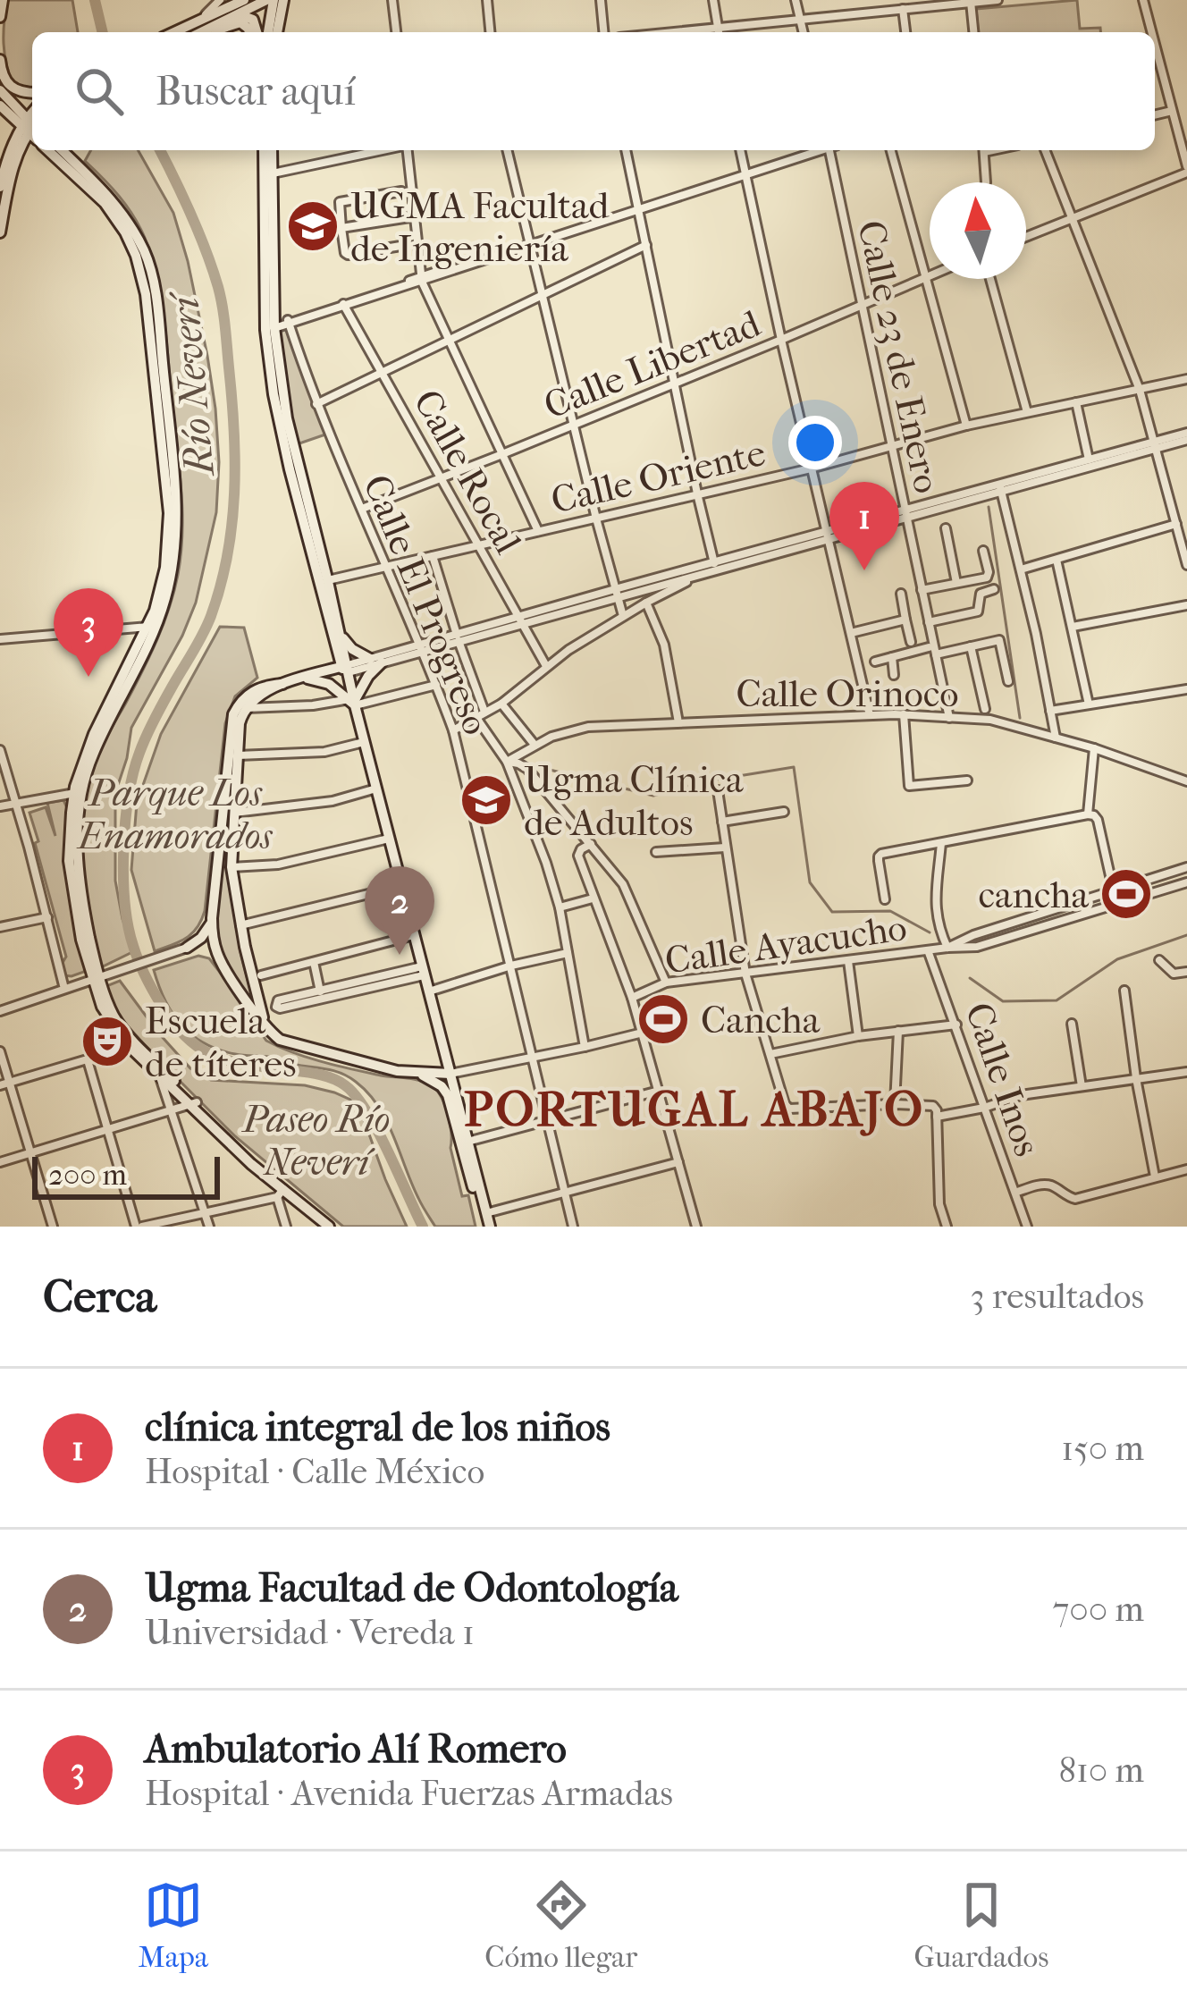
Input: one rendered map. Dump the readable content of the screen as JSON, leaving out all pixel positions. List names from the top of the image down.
{
  "streets": {
    "street": [
      "Calle 23 de Enero",
      "Calle Libertad",
      "Calle Rocal",
      "Calle Oriente",
      "Calle El Progreso",
      "Calle Orinoco",
      "Calle Ayacucho",
      "Calle Inos"
    ]
  },
  "crossings": [
    ["Calle 23 de Enero", "Calle Libertad"],
    ["Calle 23 de Enero", "Calle Oriente"],
    ["Calle 23 de Enero", "Calle Orinoco"],
    ["Calle Libertad", "Calle Rocal"],
    ["Calle Libertad", "Calle El Progreso"],
    ["Calle Rocal", "Calle Oriente"],
    ["Calle Oriente", "Calle El Progreso"],
    ["Calle Ayacucho", "Calle Inos"]
  ],
  "districts": ["PORTUGAL ABAJO"],
  "water": ["Río Neverí"],
  "parks": ["Parque Los Enamorados", "Paseo Río Neverí"],
  "places": {
    "school or university": ["UGMA Facultad de Ingeniería", "Ugma Clínica de Adultos"],
    "sports": ["cancha", "Cancha"],
    "theatre": ["Escuela de títeres"]
  },
  "scale_bar": "200 m",
  "north": "top",
  "page": {
    "search": "Buscar aquí",
    "pins": ["1", "3", "2"],
    "scale": "200 m",
    "heading": ["Cerca", "3 resultados"],
    "list": [
      {
        "mark": "1",
        "name": "clínica integral de los niños",
        "note": "Hospital · Calle México",
        "value": "150 m"
      },
      {
        "mark": "2",
        "name": "Ugma Facultad de Odontología",
        "note": "Universidad · Vereda 1",
        "value": "700 m"
      },
      {
        "mark": "3",
        "name": "Ambulatorio Alí Romero",
        "note": "Hospital · Avenida Fuerzas Armadas",
        "value": "810 m"
      }
    ],
    "nav": ["Mapa", "Cómo llegar", "Guardados"]
  }
}
